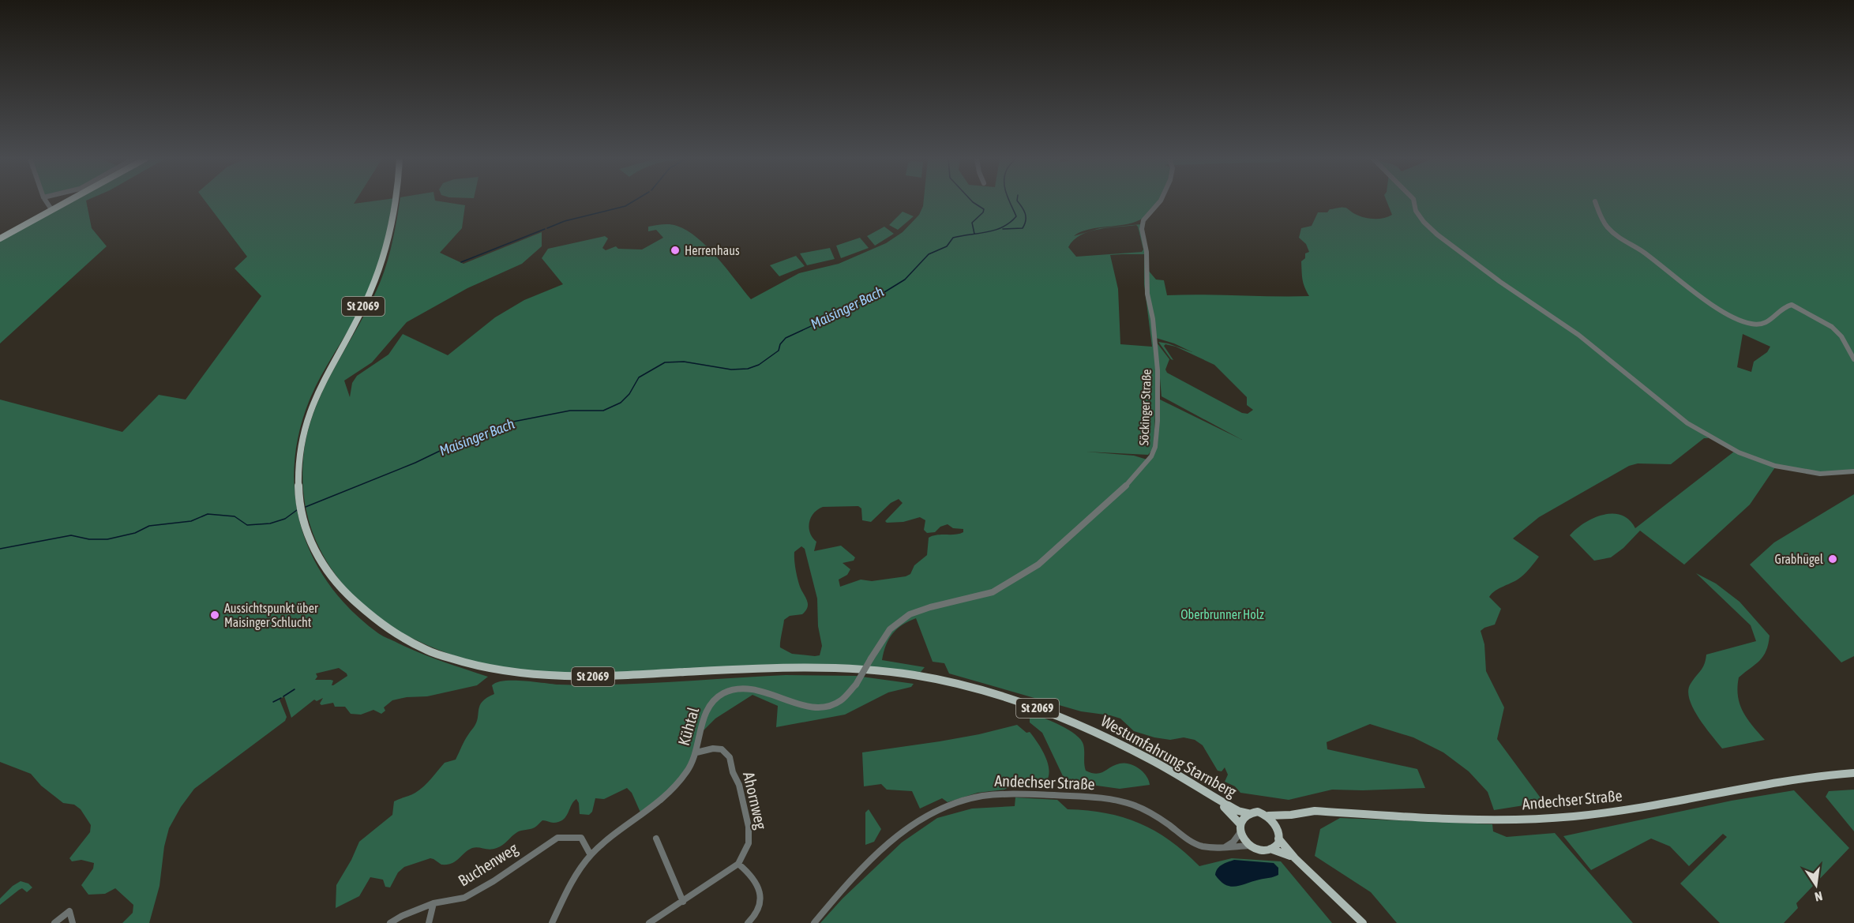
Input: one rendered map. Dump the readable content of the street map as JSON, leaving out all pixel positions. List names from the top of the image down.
{
  "streets": {
    "main road": ["St 2069", "Westumfahrung Starnberg", "Andechser Straße"],
    "street": [
      "Söckinger Straße",
      "Kühtal",
      "Ahornweg",
      "Buchenweg"
    ]
  },
  "crossings": [
    ["St 2069", "Westumfahrung Starnberg"],
    ["St 2069", "Andechser Straße"],
    ["Söckinger Straße", "Kühtal"],
    ["Kühtal", "Ahornweg"],
    ["Kühtal", "Buchenweg"],
    ["Westumfahrung Starnberg", "Andechser Straße"]
  ],
  "water": ["Maisinger Bach"],
  "parks": ["Oberbrunner Holz"],
  "places": ["Herrenhaus", "Grabhügel", "Aussichtspunkt über Maisinger Schlucht"],
  "north": "bottom"
}
